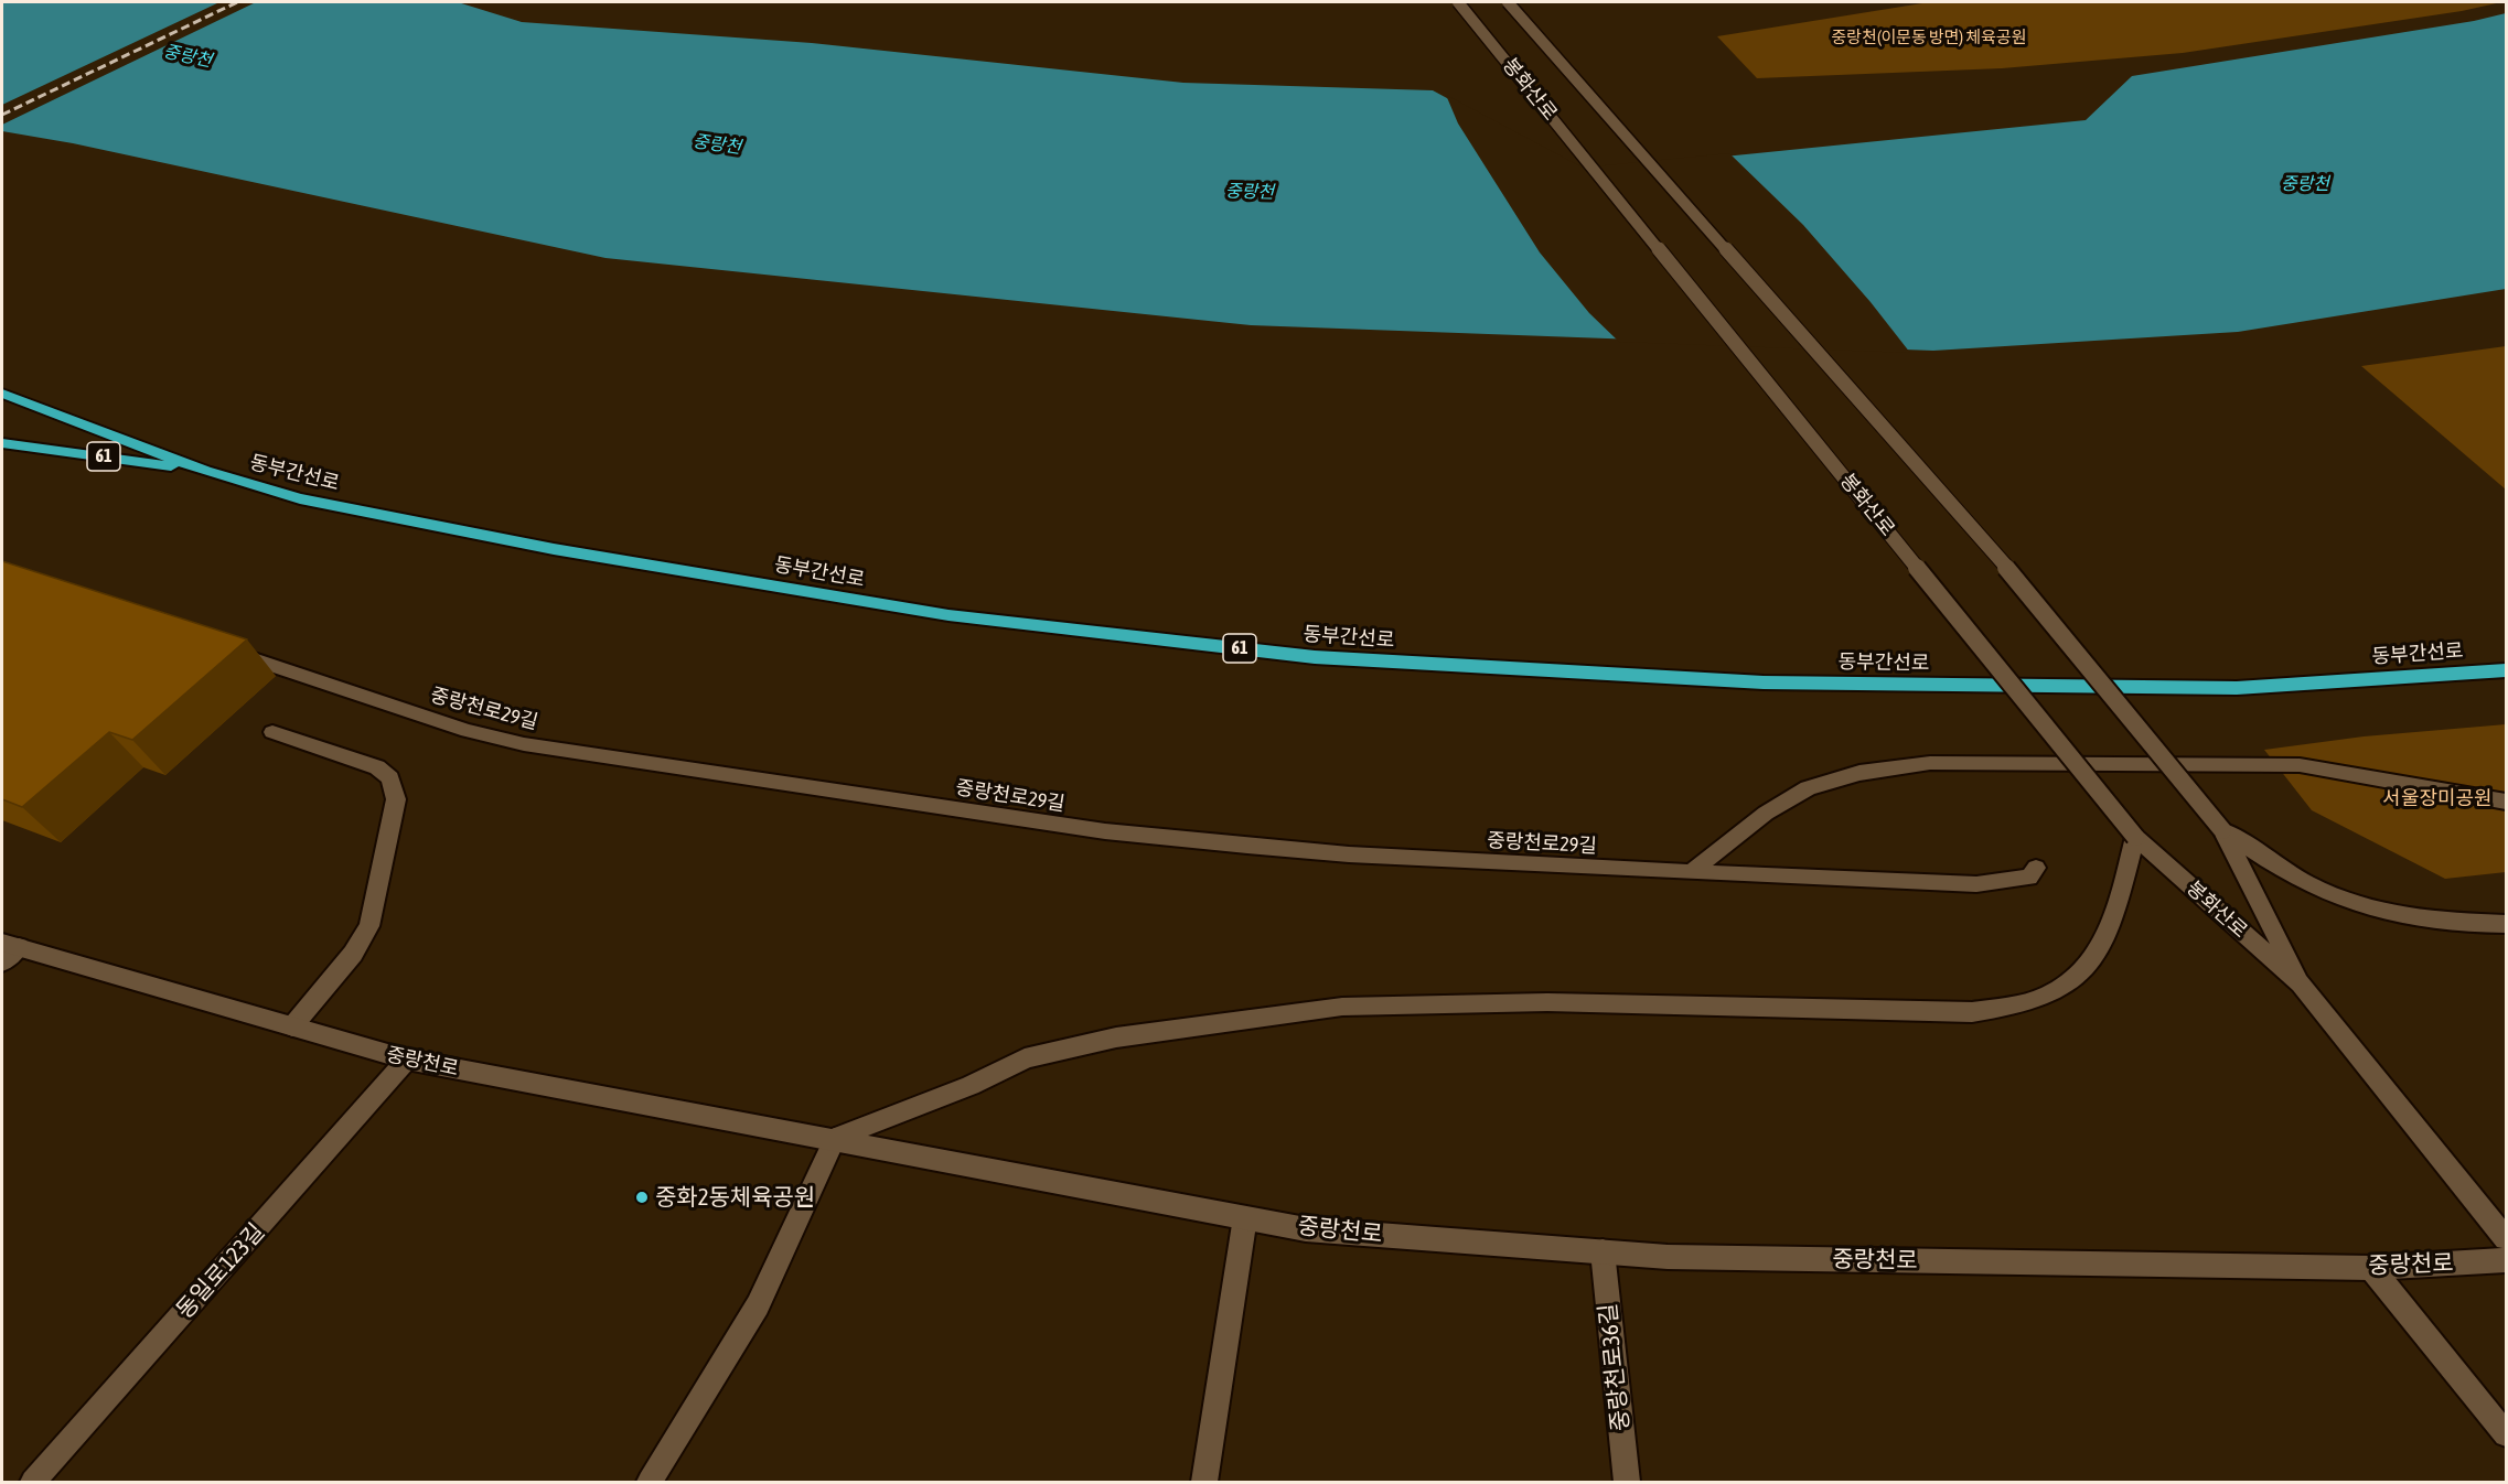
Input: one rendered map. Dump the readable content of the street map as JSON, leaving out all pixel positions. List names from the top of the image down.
{
  "streets": {
    "highway": ["61", "동부간선로"],
    "main road": [
      "봉화산로",
      "중랑천로29길",
      "중랑천로",
      "동일로123길",
      "중랑천로36길"
    ]
  },
  "crossings": [
    ["중랑천로", "동일로123길"],
    ["중랑천로", "중랑천로36길"]
  ],
  "water": ["중랑천"],
  "parks": ["중랑천(이문동 방면) 체육공원", "서울장미공원"],
  "places": ["중화2동체육공원"]
}
